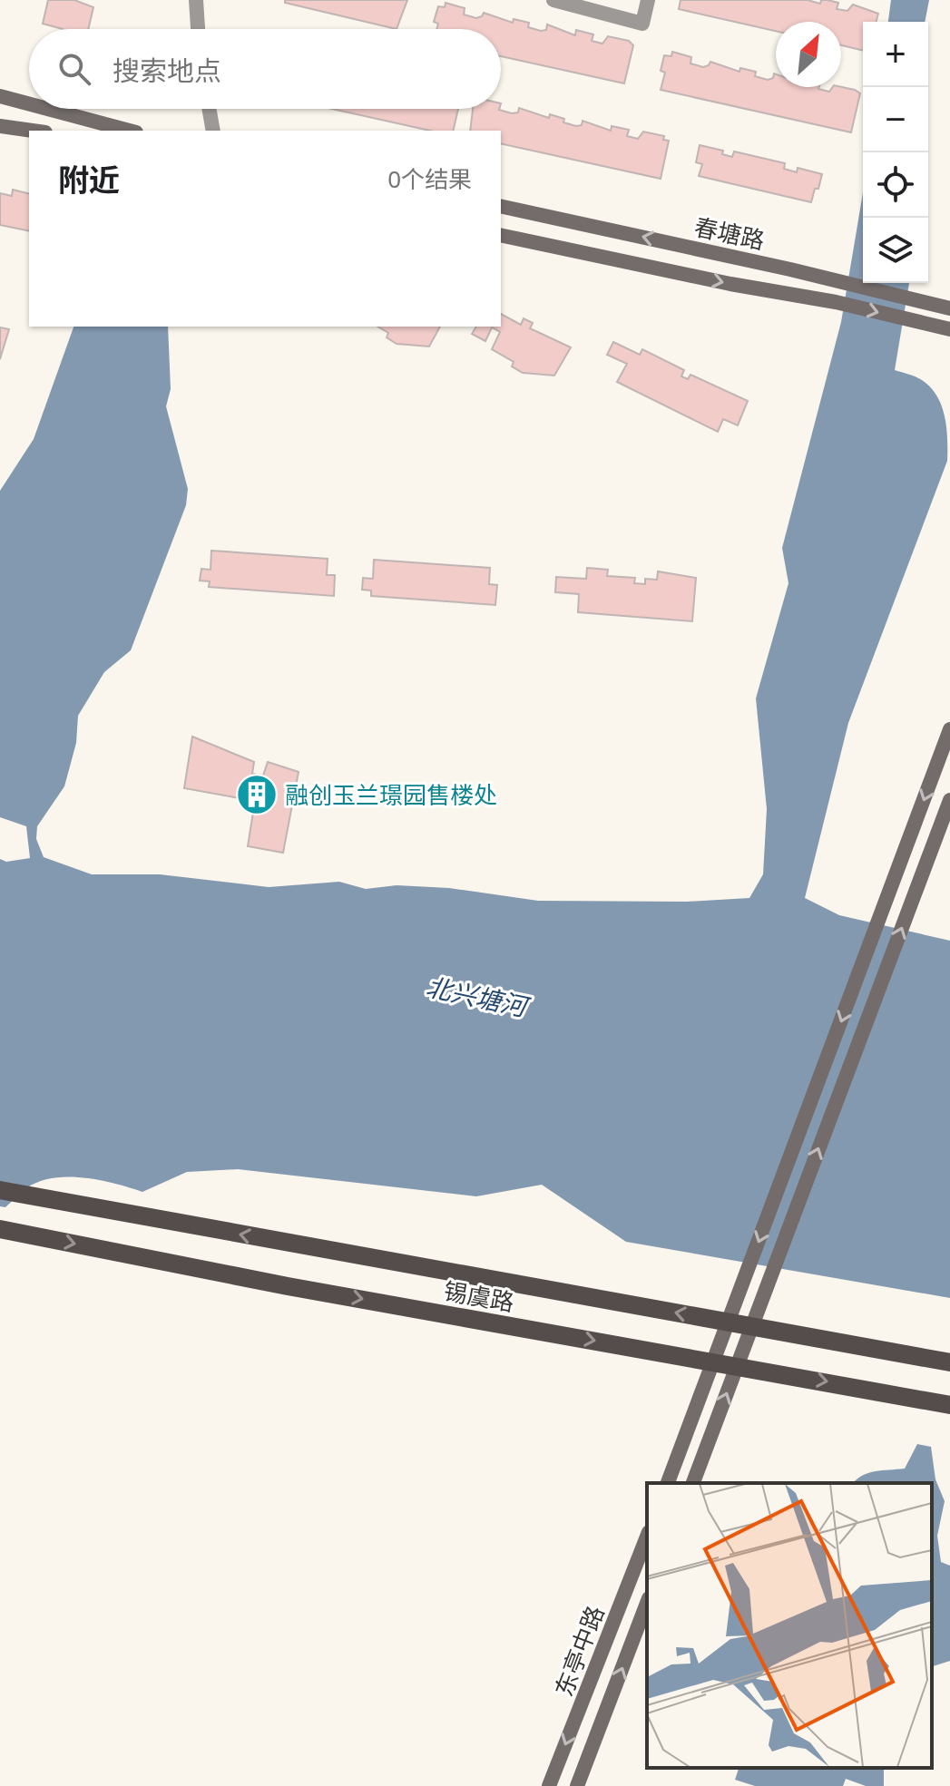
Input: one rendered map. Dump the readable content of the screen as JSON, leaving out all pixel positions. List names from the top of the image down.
{
  "streets": {
    "main road": ["春塘路", "锡虞路", "东亭中路"]
  },
  "water": ["北兴塘河"],
  "places": {
    "building": ["融创玉兰璟园售楼处"]
  },
  "north": "top right",
  "page": {
    "map_buttons": ["+", "−"],
    "search": "搜索地点",
    "heading": ["附近", "0个结果"]
  }
}
